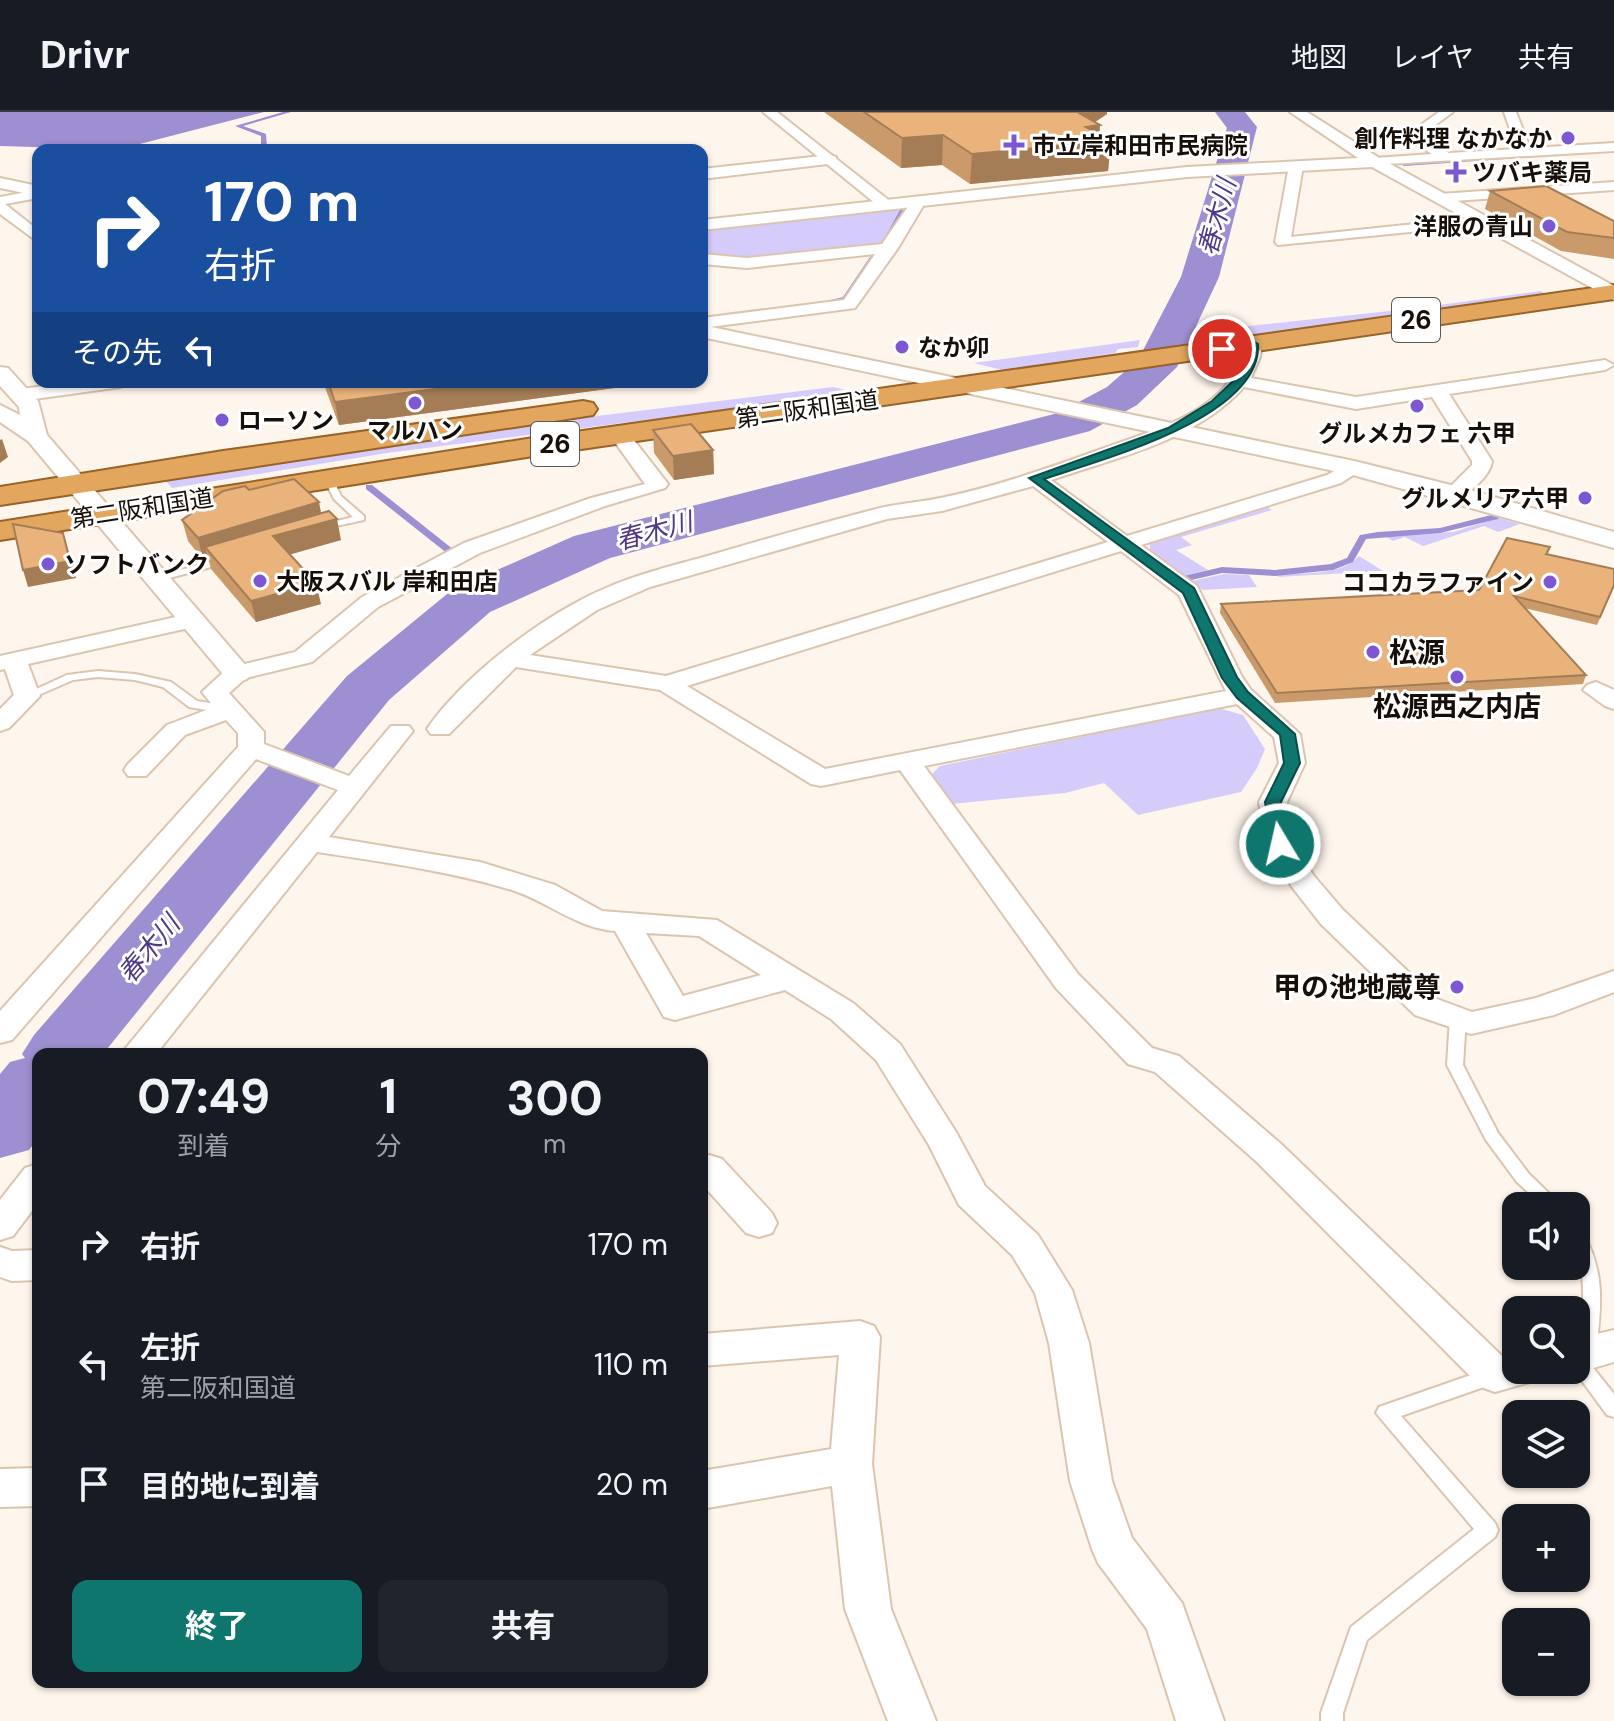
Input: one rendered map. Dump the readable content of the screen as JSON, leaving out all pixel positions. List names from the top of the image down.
{
  "streets": {
    "highway": ["26", "第二阪和国道"]
  },
  "water": ["春木川"],
  "places": {
    "other": [
      "創作料理 なかなか",
      "洋服の青山",
      "なか卯",
      "マルハン",
      "グルメカフェ 六甲",
      "ローソン",
      "グルメリア六甲",
      "ソフトバンク",
      "大阪スバル 岸和田店",
      "ココカラファイン",
      "松源",
      "松源西之内店",
      "甲の池地蔵尊"
    ],
    "health": ["市立岸和田市民病院", "ツバキ薬局"]
  },
  "page": {
    "header": "Drivr",
    "nav": ["地図", "レイヤ", "共有"],
    "turn": ["170 m", "右折"],
    "then": "その先",
    "eta": [
      "07:49",
      "到着",
      "1",
      "分",
      "300",
      "m"
    ],
    "list": [
      {
        "name": "右折",
        "value": "170 m"
      },
      {
        "name": "左折",
        "note": "第二阪和国道",
        "value": "110 m"
      },
      {
        "name": "目的地に到着",
        "value": "20 m"
      }
    ],
    "map_buttons": ["+", "−"],
    "buttons": ["終了", "共有"]
  }
}
